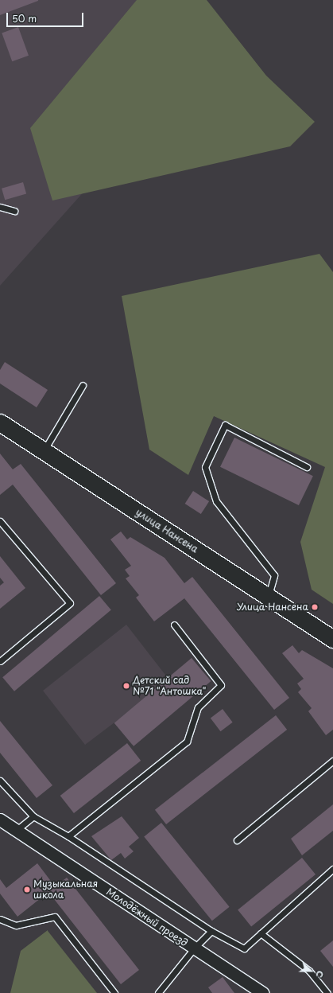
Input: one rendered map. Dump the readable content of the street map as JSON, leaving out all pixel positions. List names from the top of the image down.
{
  "streets": {
    "street": ["улица Нансена", "Молодёжный проезд"]
  },
  "places": ["Улица Нансена", "Детский сад №71 \"Антошка\"", "Музыкальная школа"],
  "scale_bar": "50 m",
  "north": "right"
}
